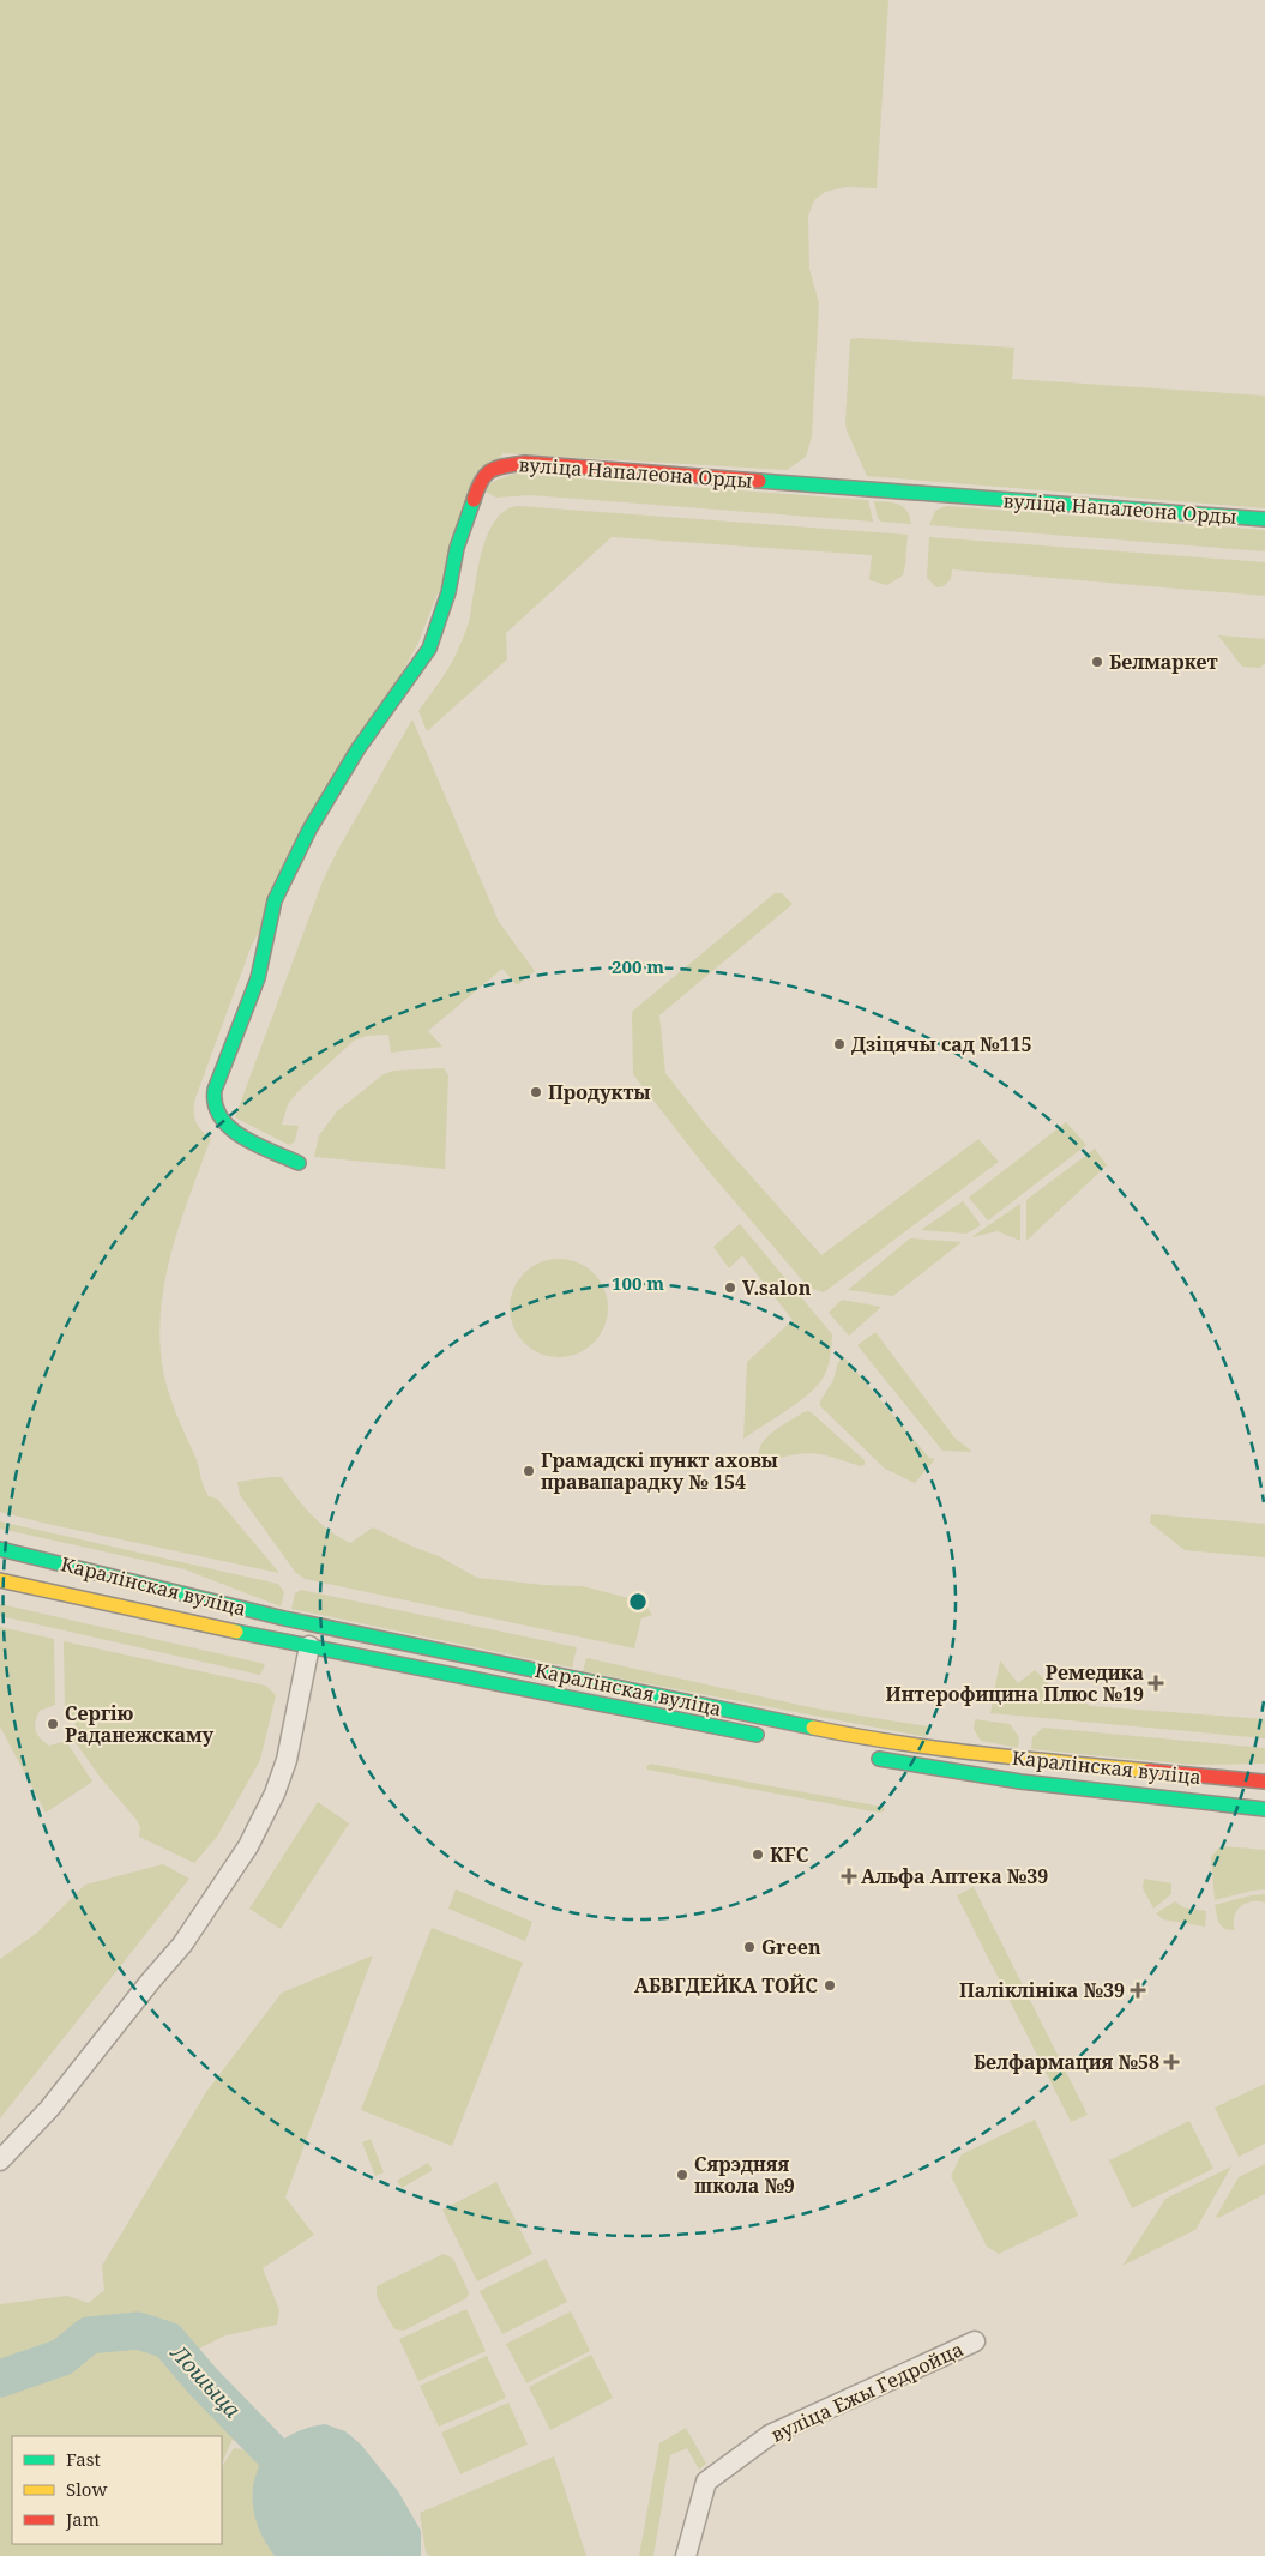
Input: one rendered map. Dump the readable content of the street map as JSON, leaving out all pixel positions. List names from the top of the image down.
{
  "streets": {
    "main road": ["вуліца Напалеона Орды", "Каралінская вуліца"],
    "street": ["вуліца Ежы Гедройца"]
  },
  "water": ["Лошыца"],
  "places": {
    "other": [
      "Белмаркет",
      "Дзіцячы сад №115",
      "Продукты",
      "V.salon",
      "Грамадскі пункт аховы правапарадку № 154",
      "Сергію Раданежскаму",
      "KFC",
      "Green",
      "АБВГДЕЙКА ТОЙС",
      "Сярэдняя школа №9"
    ],
    "health": [
      "Ремедика Интерофицина Плюс №19",
      "Альфа Аптека №39",
      "Паліклініка №39",
      "Белфармация №58"
    ]
  },
  "legend": ["Fast", "Slow", "Jam"],
  "rings": ["200 m", "100 m"]
}
